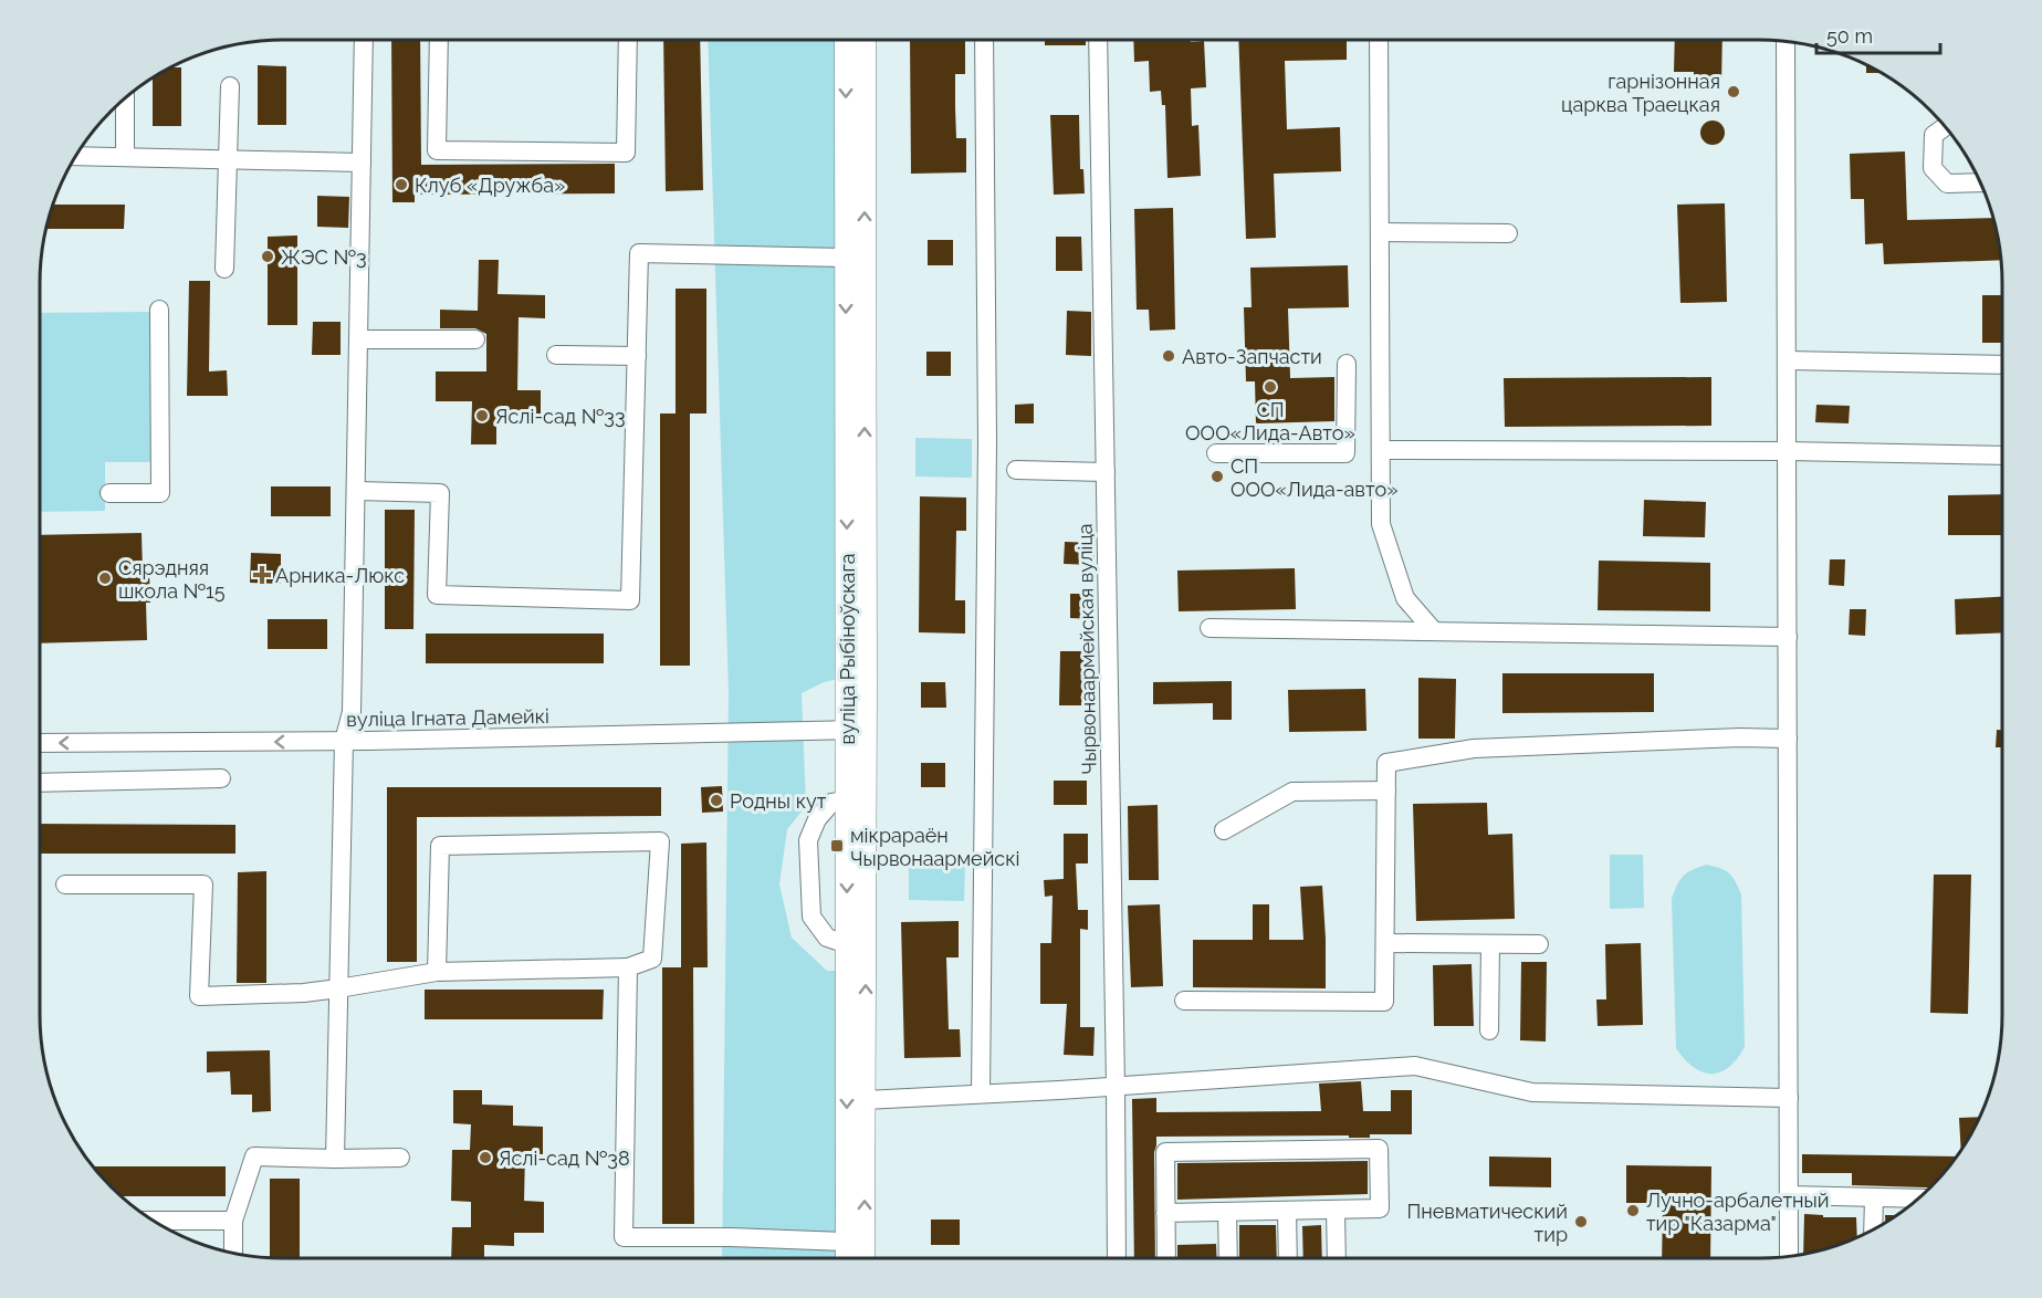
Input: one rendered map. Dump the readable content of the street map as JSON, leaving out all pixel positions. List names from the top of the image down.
{
  "streets": {
    "main road": ["вуліца Рыбіноўскага"],
    "street": ["Чырвонаармейская вуліца", "вуліца Ігната Дамейкі"]
  },
  "crossings": [
    ["вуліца Рыбіноўскага", "вуліца Ігната Дамейкі"]
  ],
  "places": {
    "other": [
      "гарнізонная царква Траецкая",
      "Клуб «Дружба»",
      "ЖЭС №3",
      "Авто-Запчасти",
      "СП ООО«Лида-Авто»",
      "Яслі-сад №33",
      "СП ООО«Лида-авто»",
      "Сярэдняя школа №15",
      "Родны кут",
      "Яслі-сад №38",
      "Лучно-арбалетный тир \"Казарма\"",
      "Пневматический тир"
    ],
    "health": ["Арника-Люкс"],
    "transit": ["мікрараён Чырвонаармейскі"]
  },
  "scale_bar": "50 m"
}
